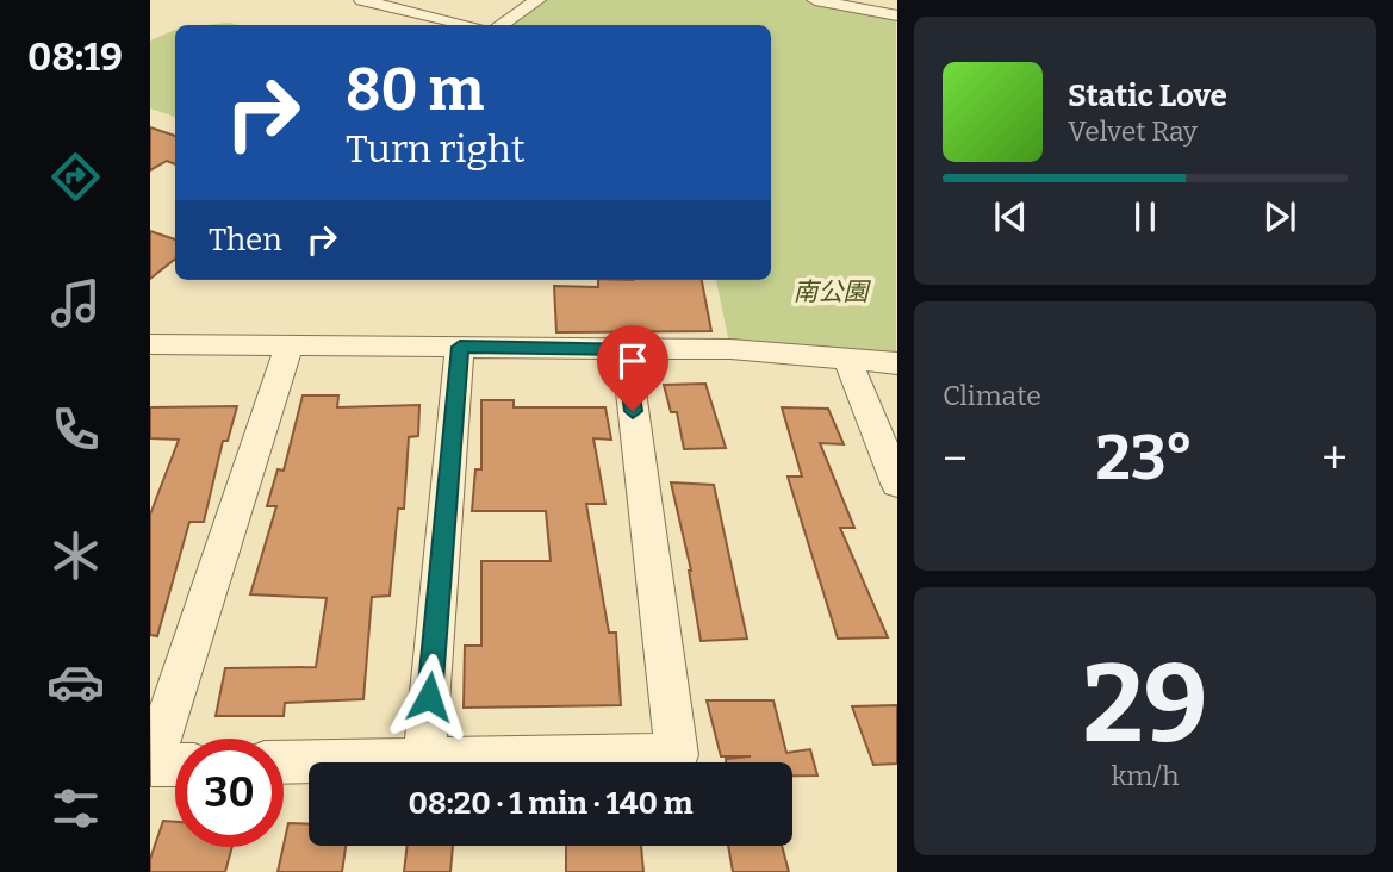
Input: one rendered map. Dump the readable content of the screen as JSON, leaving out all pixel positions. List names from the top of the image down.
{
  "parks": ["南公園"],
  "page": {
    "tabs": "08:19",
    "turn": ["80 m", "Turn right"],
    "song": ["Static Love", "Velvet Ray"],
    "then": "Then",
    "tile": [
      "Climate",
      ["29", "km/h"]
    ],
    "heat": ["−", "23°", "+"],
    "limit": "30",
    "trip": "08:20 · 1 min · 140 m"
  }
}
